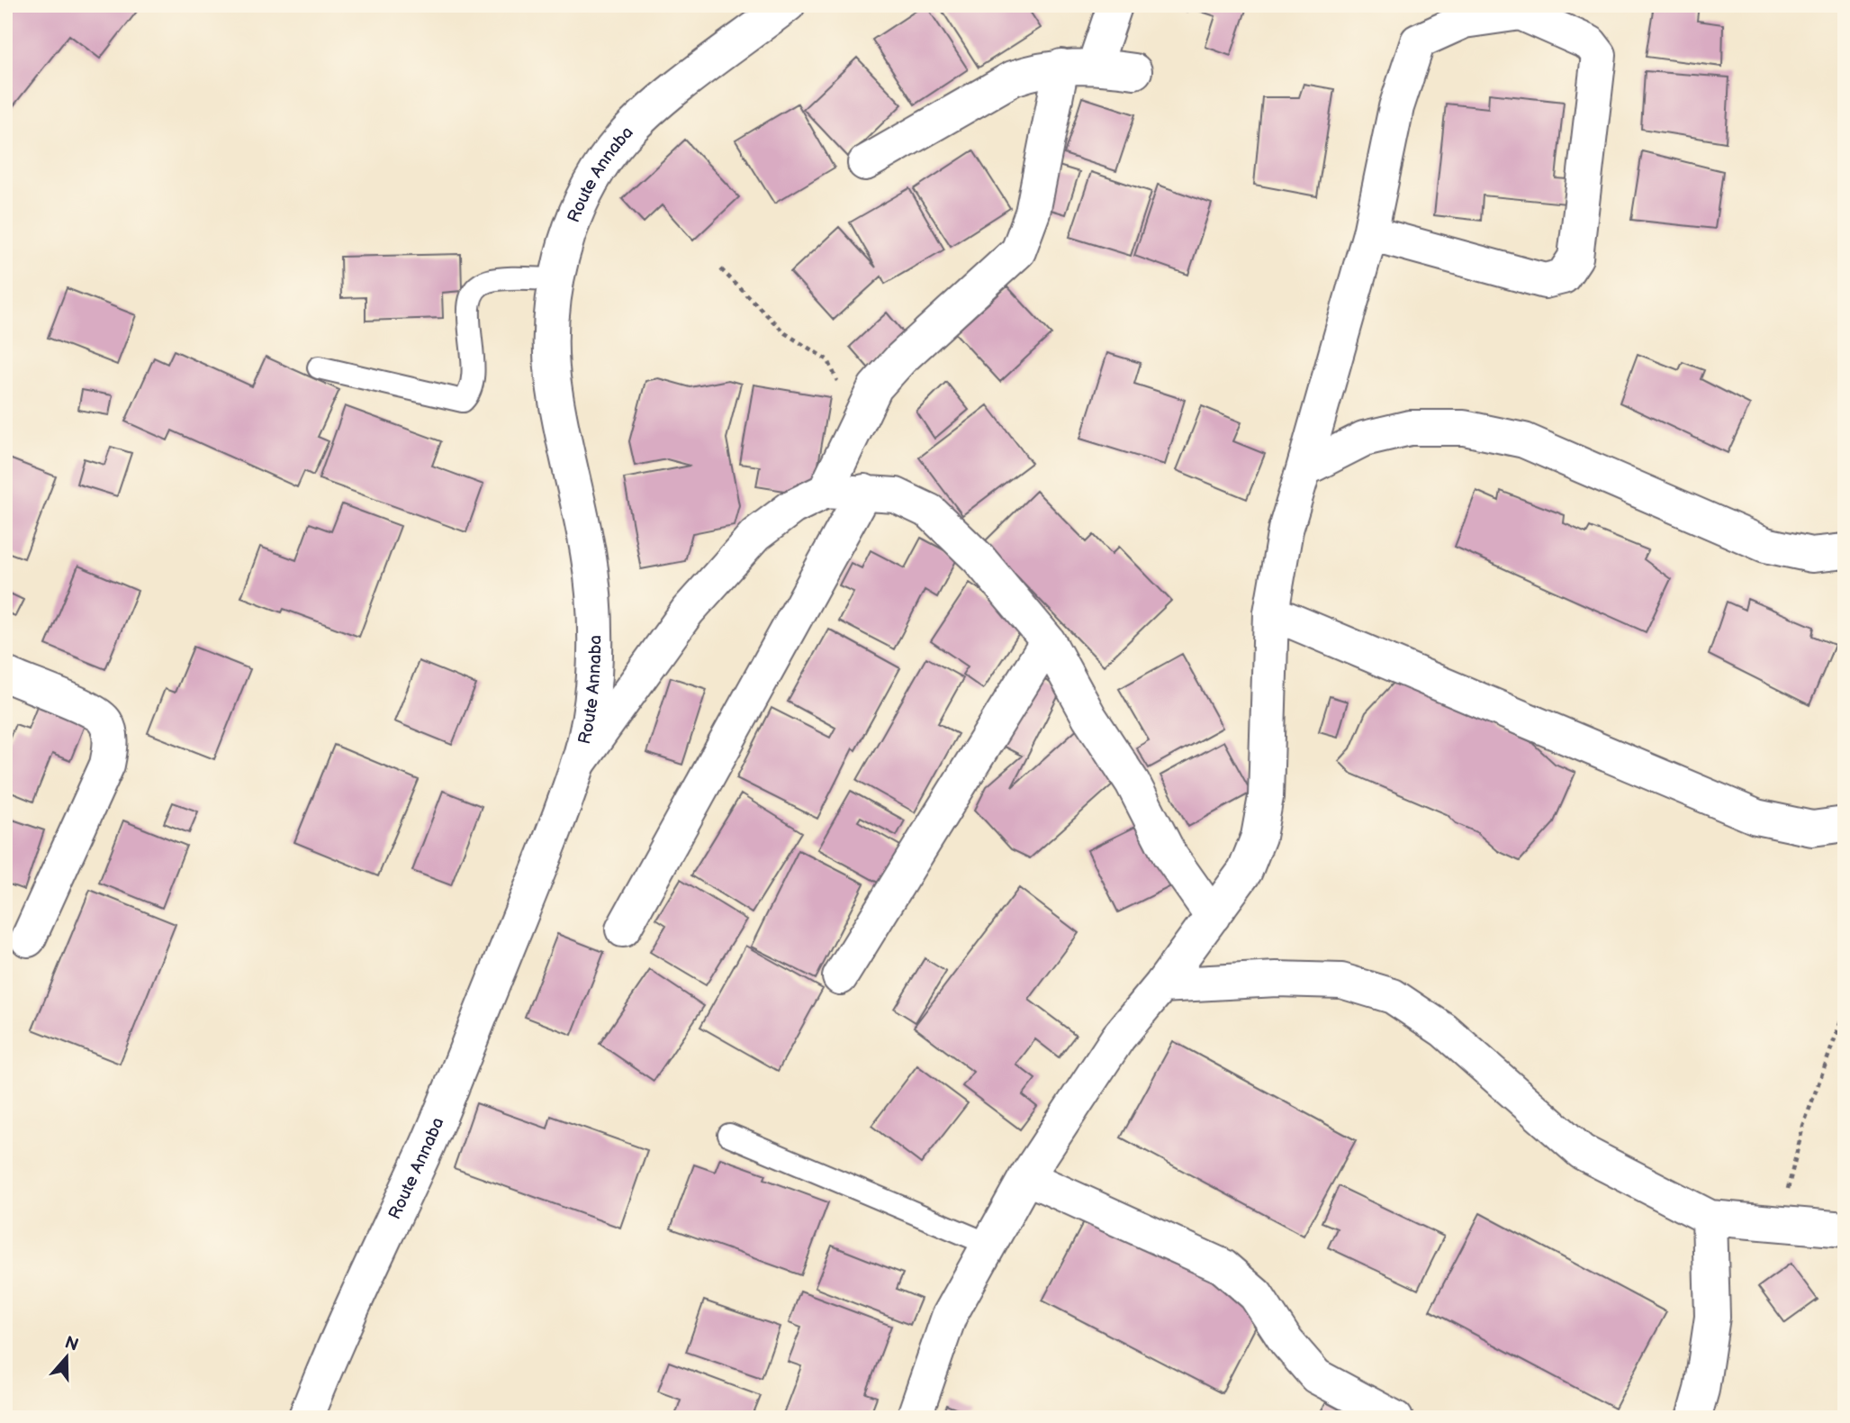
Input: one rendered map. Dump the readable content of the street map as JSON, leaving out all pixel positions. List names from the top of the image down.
{
  "streets": {
    "street": ["Route Annaba"]
  },
  "north": "top"
}
